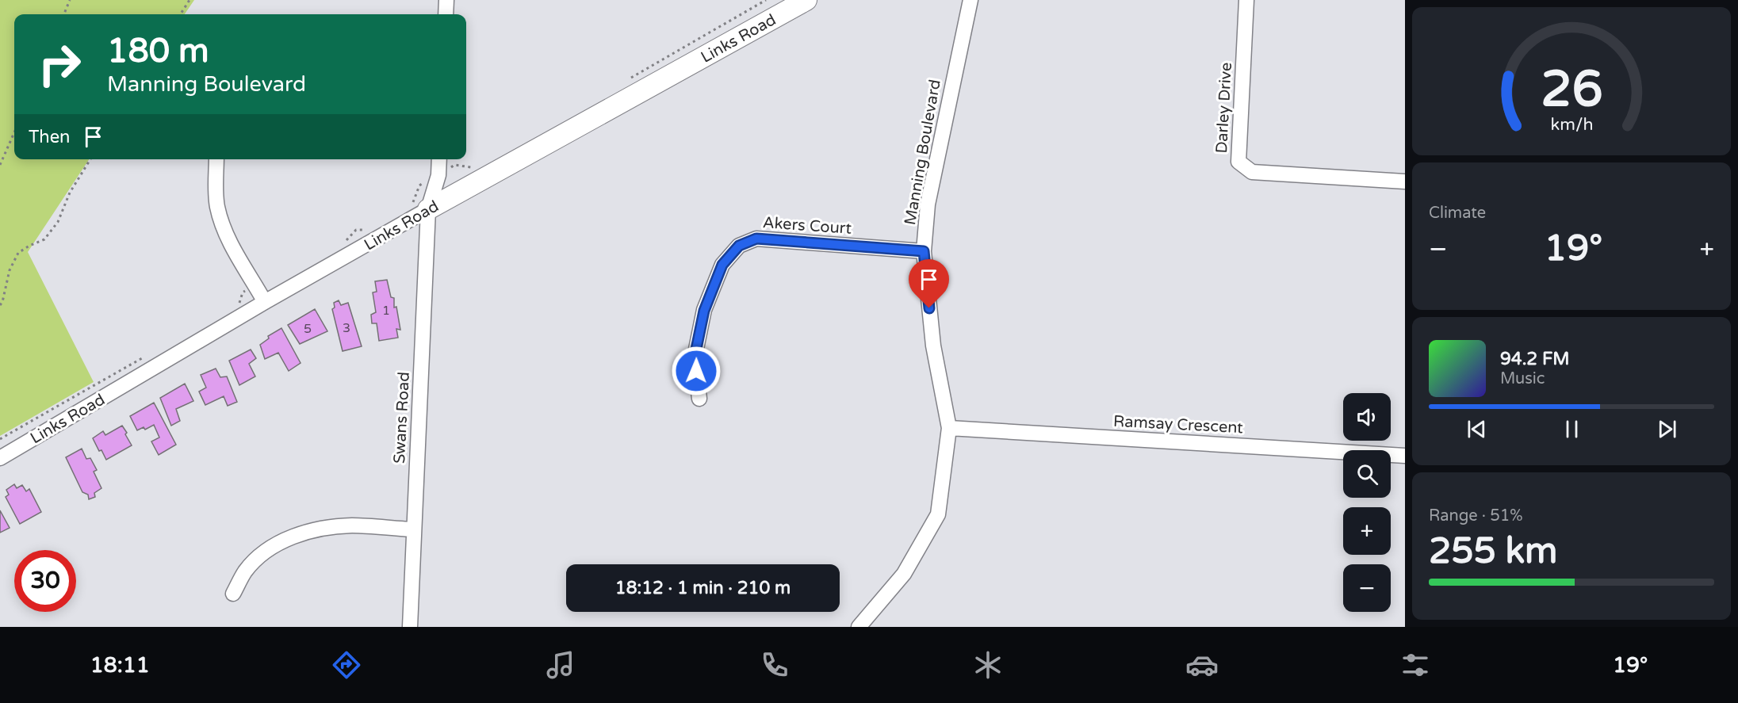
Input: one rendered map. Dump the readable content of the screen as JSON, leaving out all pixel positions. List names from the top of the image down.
{
  "streets": {
    "street": [
      "Links Road",
      "Darley Drive",
      "Manning Boulevard",
      "Akers Court",
      "Swans Road",
      "Ramsay Crescent"
    ]
  },
  "crossings": [
    ["Links Road", "Swans Road"],
    ["Manning Boulevard", "Akers Court"],
    ["Manning Boulevard", "Ramsay Crescent"]
  ],
  "house_numbers": ["1", "3", "5"],
  "page": {
    "turn": ["180 m", "Manning Boulevard"],
    "then": "Then",
    "tile": [
      "Climate",
      ["Range · 51%", "255 km"]
    ],
    "heat": ["−", "19°", "+"],
    "song": ["94.2 FM", "Music"],
    "map_buttons": ["+", "−"],
    "limit": "30",
    "trip": "18:12 · 1 min · 210 m",
    "tabs": ["18:11", "19°"],
    "gauge": ["26", "km/h"]
  }
}
